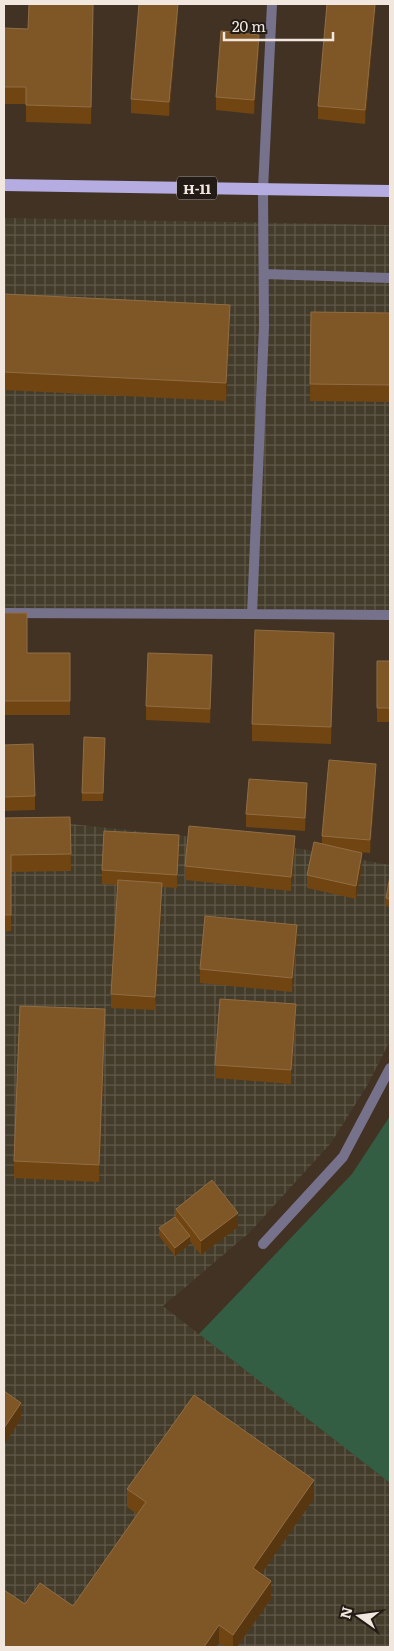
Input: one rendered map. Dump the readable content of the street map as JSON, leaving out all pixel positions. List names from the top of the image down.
{
  "streets": {
    "main road": ["Н-11"]
  },
  "scale_bar": "20 m",
  "north": "left"
}
